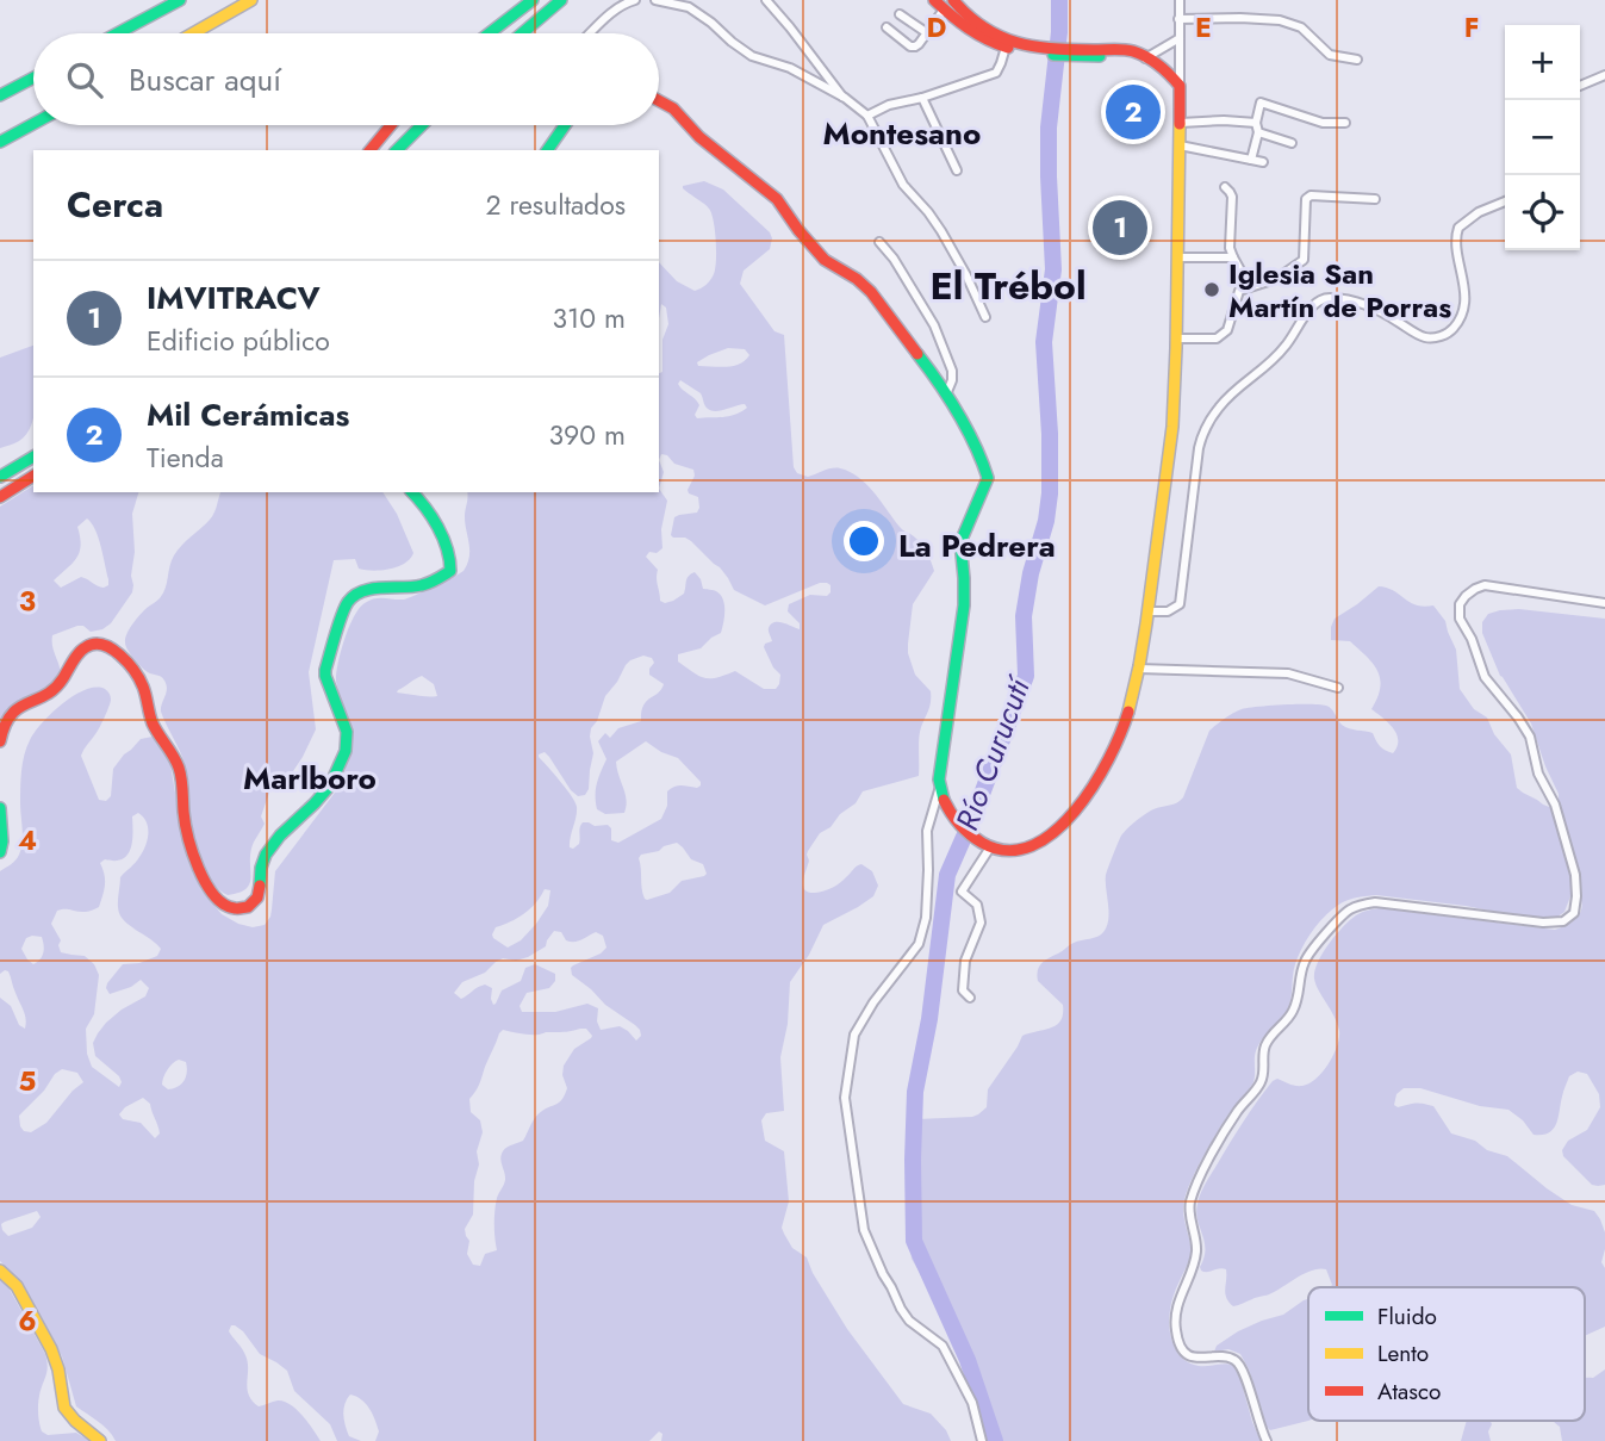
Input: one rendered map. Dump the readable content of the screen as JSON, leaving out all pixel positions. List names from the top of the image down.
{
  "districts": [
    "Montesano",
    "El Trébol",
    "La Pedrera",
    "Marlboro"
  ],
  "water": ["Río Curucutí"],
  "places": ["Iglesia San Martín de Porras"],
  "legend": ["Fluido", "Lento", "Atasco"],
  "page": {
    "map_buttons": ["+", "−"],
    "search": "Buscar aquí",
    "pins": ["2", "1"],
    "heading": ["Cerca", "2 resultados"],
    "list": [
      {
        "mark": "1",
        "name": "IMVITRACV",
        "note": "Edificio público",
        "value": "310 m"
      },
      {
        "mark": "2",
        "name": "Mil Cerámicas",
        "note": "Tienda",
        "value": "390 m"
      }
    ]
  },
  "grid": {
    "columns": ["D", "E", "F"],
    "rows": [
      "3",
      "4",
      "5",
      "6"
    ]
  }
}
